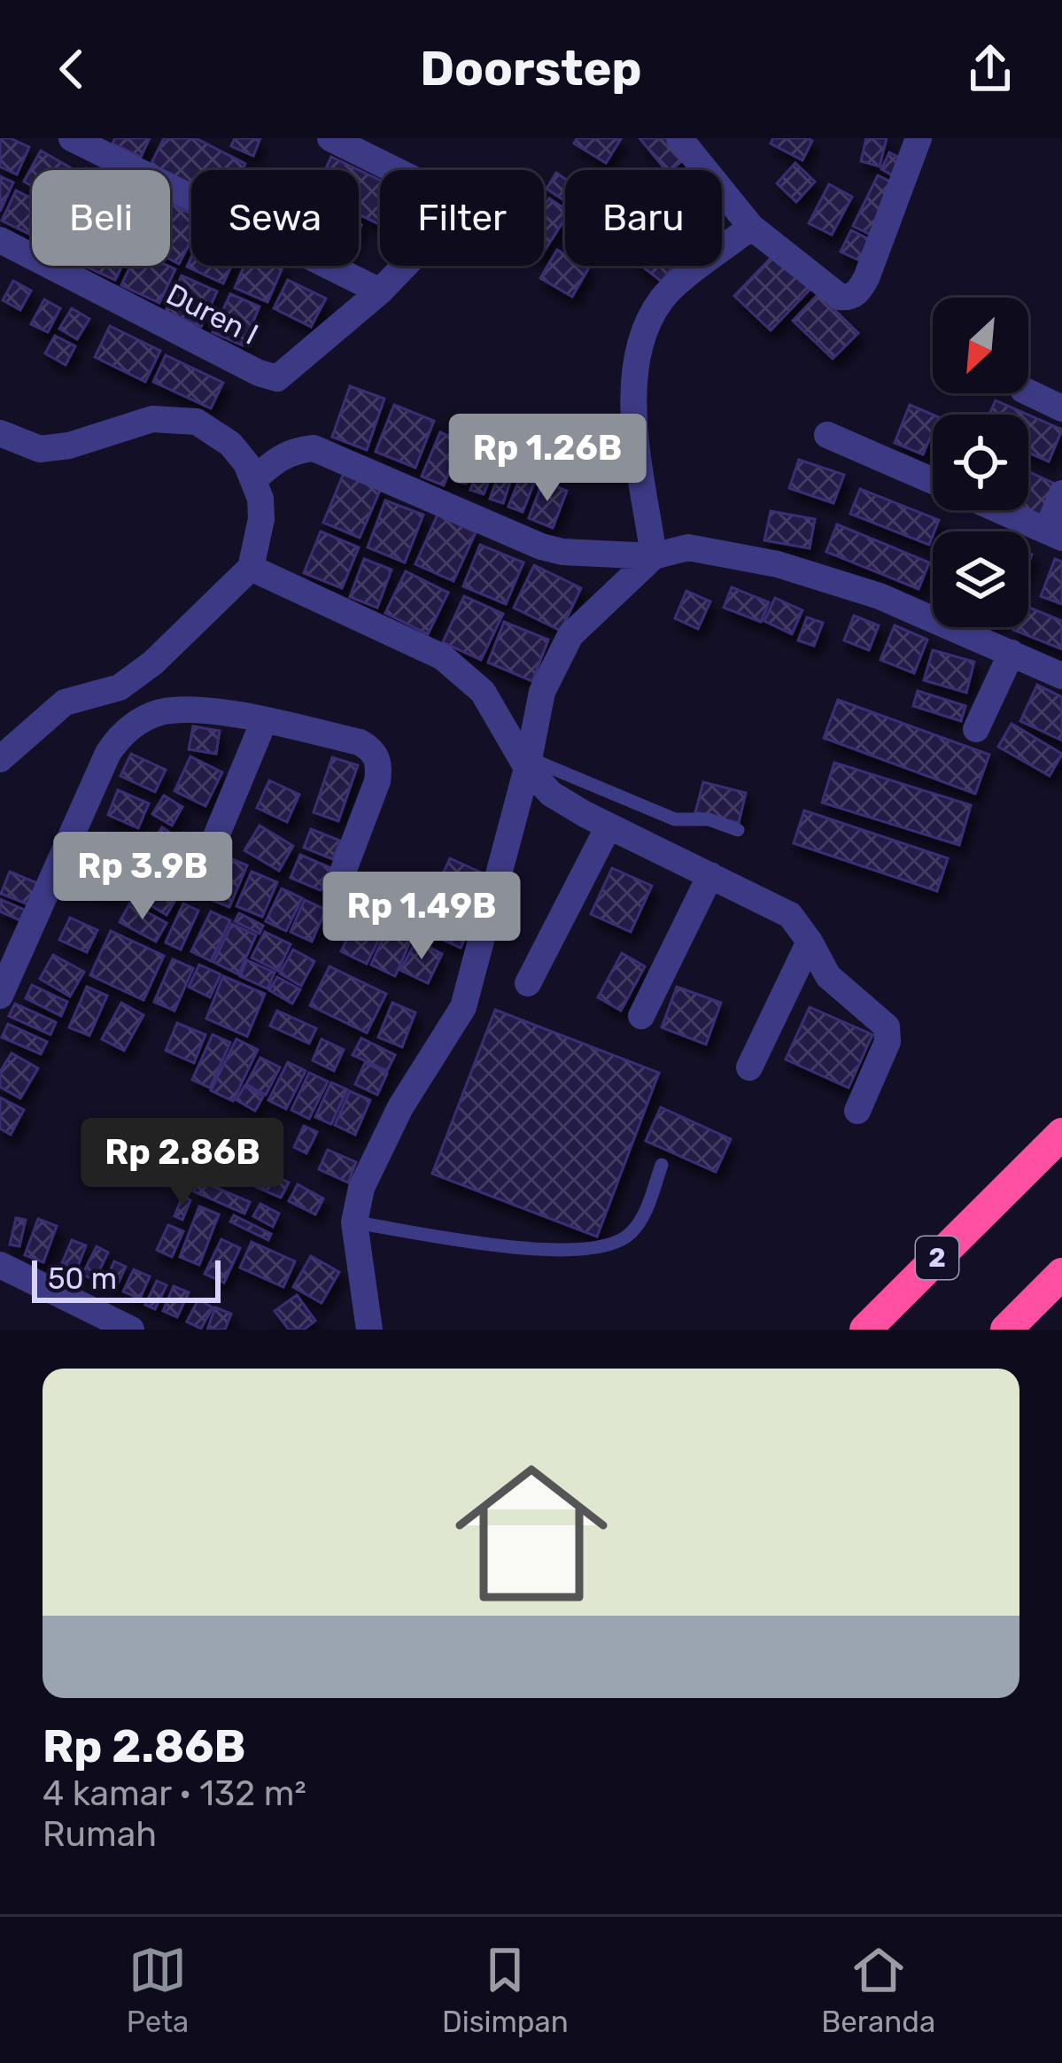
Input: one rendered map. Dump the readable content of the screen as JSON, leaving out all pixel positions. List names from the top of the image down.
{
  "streets": {
    "highway": ["2"],
    "street": ["Duren I"]
  },
  "scale_bar": "50 m",
  "north": "bottom left",
  "page": {
    "header": "Doorstep",
    "chip": [
      "Beli",
      "Sewa",
      "Filter",
      "Baru"
    ],
    "price": [
      "Rp 1.26B",
      "Rp 3.9B",
      "Rp 1.49B",
      "Rp 2.86B"
    ],
    "scale": "50 m",
    "list": [
      {
        "name": "Rp 2.86B",
        "note": "4 kamar · 132 m² · Rumah"
      }
    ],
    "tabs": ["Peta", "Disimpan", "Beranda"]
  }
}
